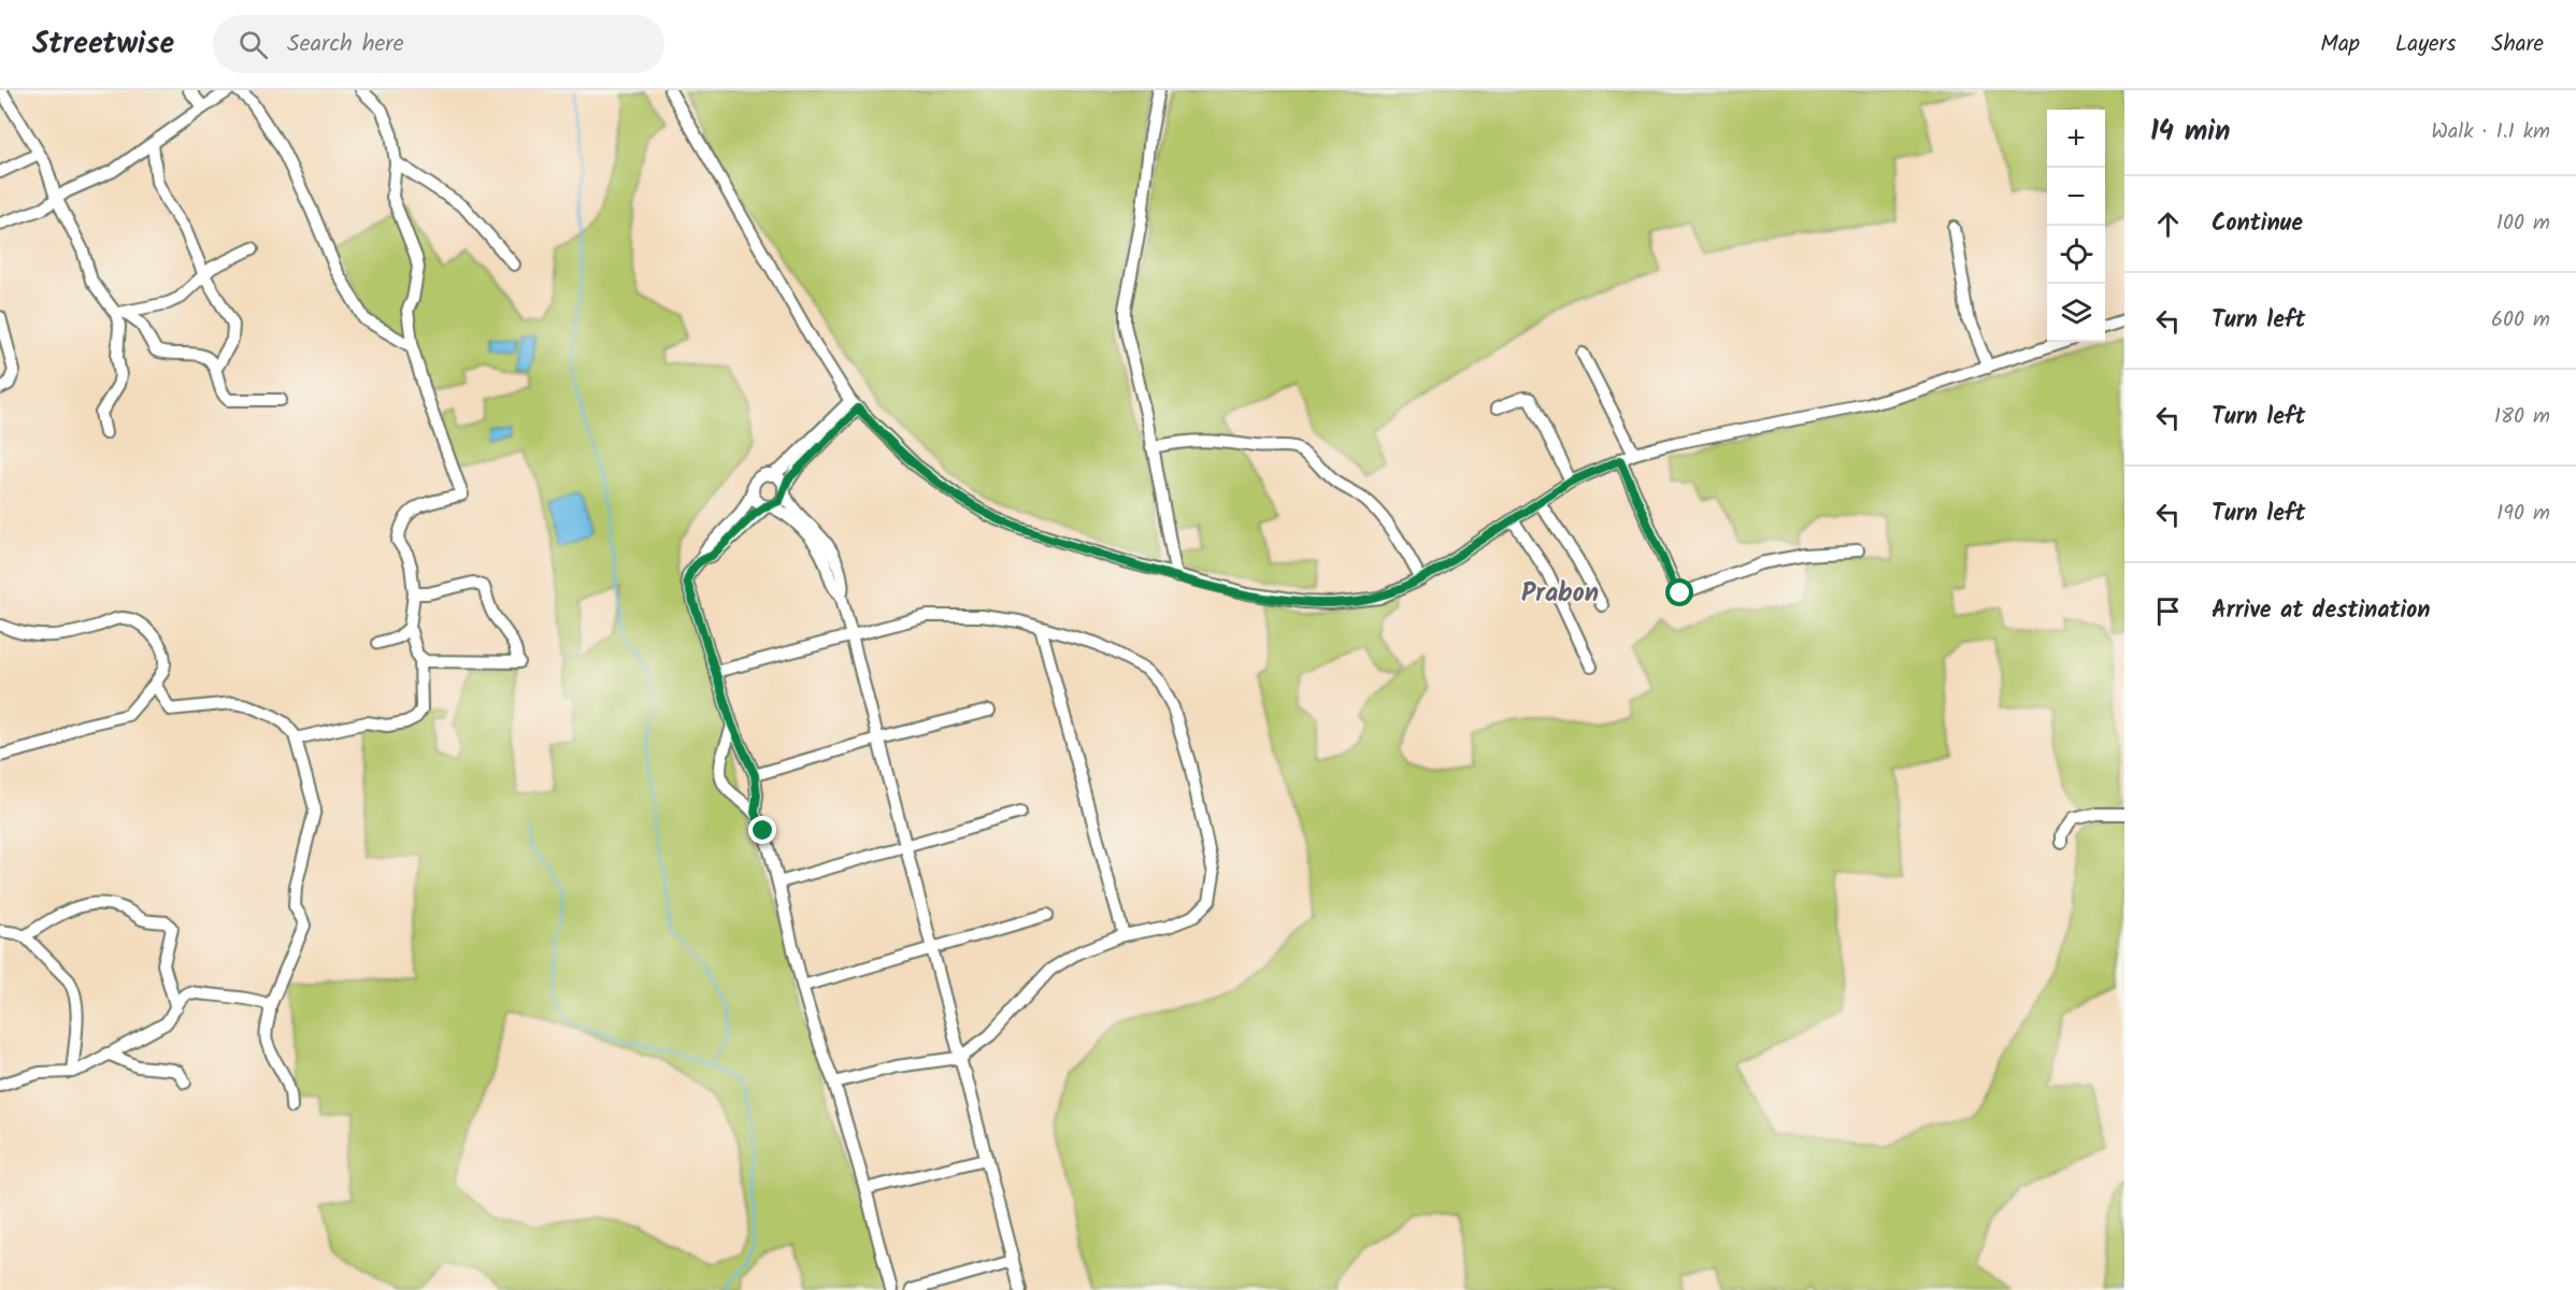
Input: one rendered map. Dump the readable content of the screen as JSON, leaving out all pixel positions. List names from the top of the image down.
{
  "districts": ["Prabon"],
  "page": {
    "header": "Streetwise",
    "search": "Search here",
    "nav": ["Map", "Layers", "Share"],
    "heading": ["14 min", "Walk · 1.1 km"],
    "map_buttons": ["+", "−"],
    "list": [
      ["Continue", "100 m"],
      ["Turn left", "600 m"],
      ["Turn left", "180 m"],
      ["Turn left", "190 m"],
      "Arrive at destination"
    ]
  }
}
